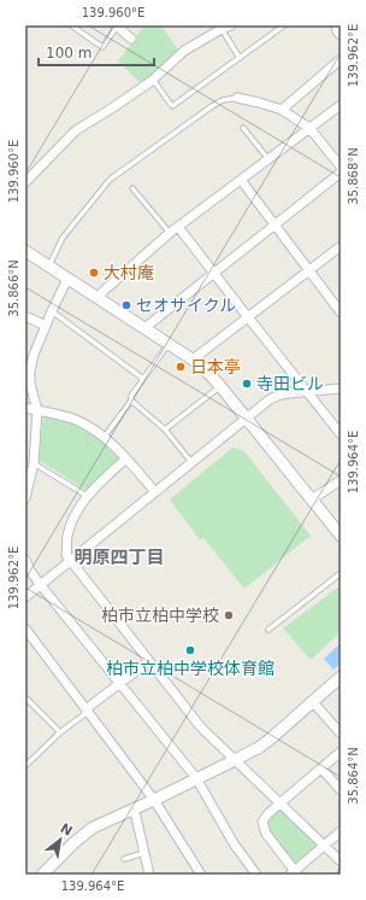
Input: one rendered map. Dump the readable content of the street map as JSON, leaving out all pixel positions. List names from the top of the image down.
{
  "districts": ["明原四丁目"],
  "places": [
    "大村庵",
    "セオサイクル",
    "日本亭",
    "寺田ビル",
    "柏市立柏中学校",
    "柏市立柏中学校体育館"
  ],
  "scale_bar": "100 m",
  "north": "top right",
  "coordinates": [
    "139.960°E",
    "139.962°E",
    "35.868°N",
    "35.866°N",
    "139.964°E",
    "35.864°N"
  ]
}
